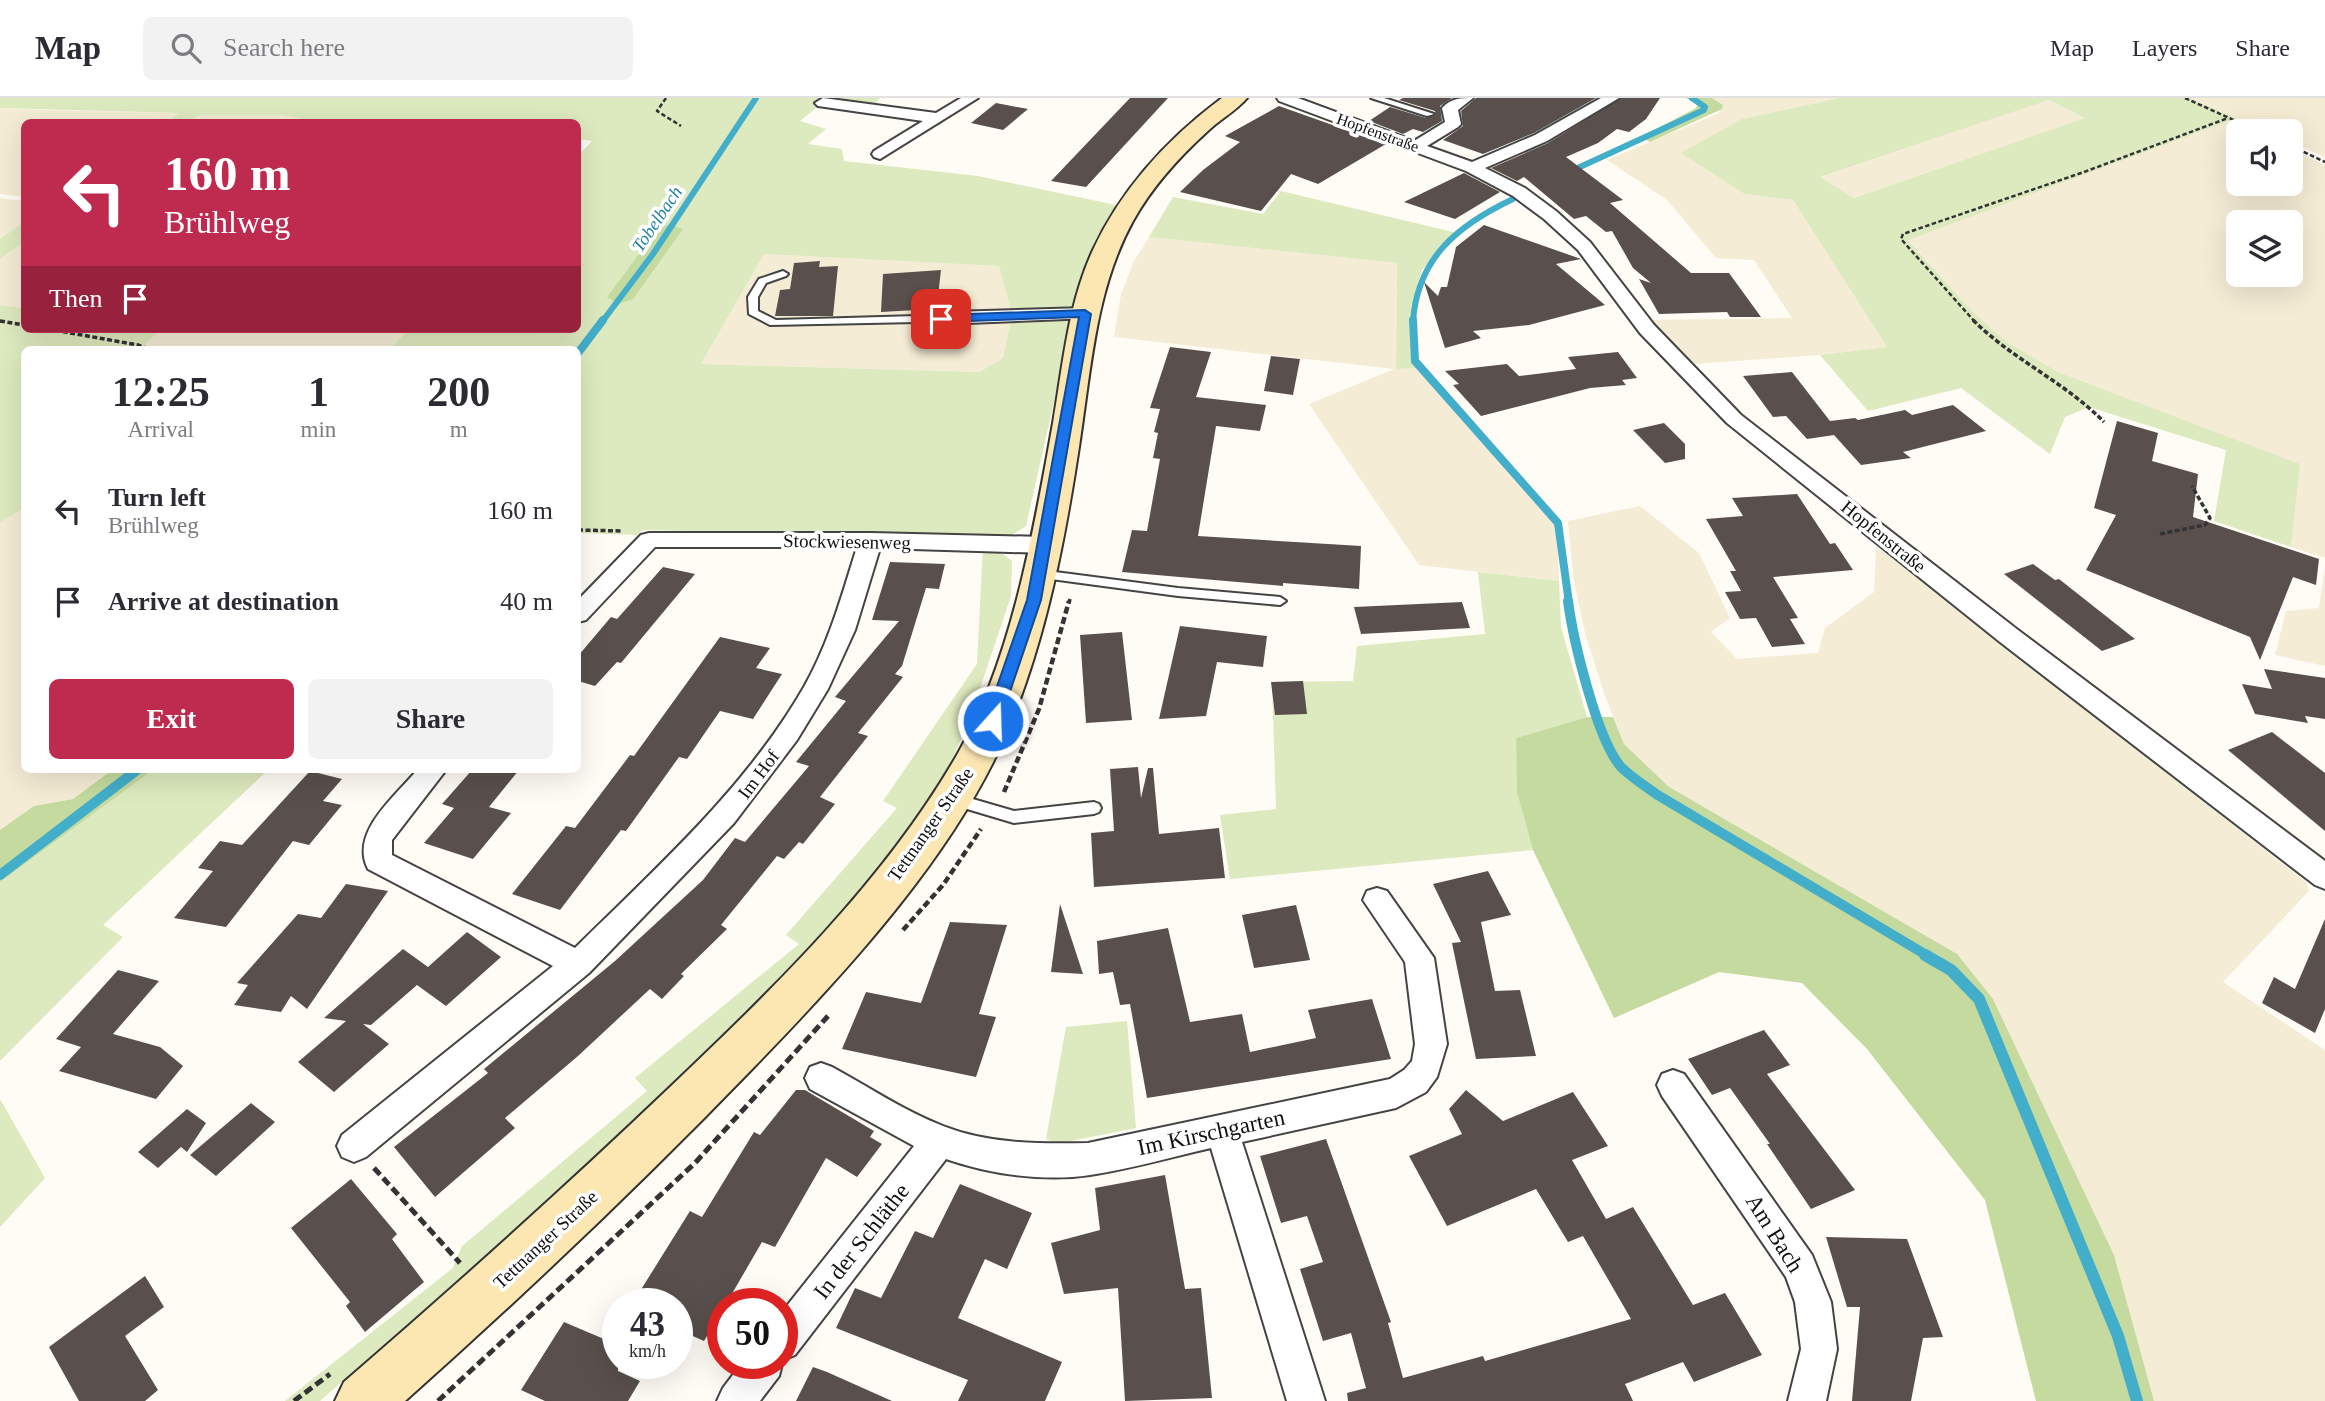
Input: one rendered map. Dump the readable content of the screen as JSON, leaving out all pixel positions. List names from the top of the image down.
{
  "streets": {
    "main road": ["Tettnanger Straße"],
    "street": [
      "Hopfenstraße",
      "Stockwiesenweg",
      "Im Hof",
      "Im Kirschgarten",
      "Am Bach",
      "In der Schläthe"
    ]
  },
  "crossings": [
    ["Stockwiesenweg", "Im Hof"],
    ["Stockwiesenweg", "Tettnanger Straße"],
    ["Im Kirschgarten", "In der Schläthe"]
  ],
  "water": ["Tobelbach"],
  "page": {
    "header": "Map",
    "search": "Search here",
    "nav": ["Map", "Layers", "Share"],
    "turn": ["160 m", "Brühlweg"],
    "then": "Then",
    "eta": [
      "12:25",
      "Arrival",
      "1",
      "min",
      "200",
      "m"
    ],
    "list": [
      {
        "name": "Turn left",
        "note": "Brühlweg",
        "value": "160 m"
      },
      {
        "name": "Arrive at destination",
        "value": "40 m"
      }
    ],
    "buttons": ["Exit", "Share"],
    "speed": "43 km/h",
    "limit": "50"
  }
}
